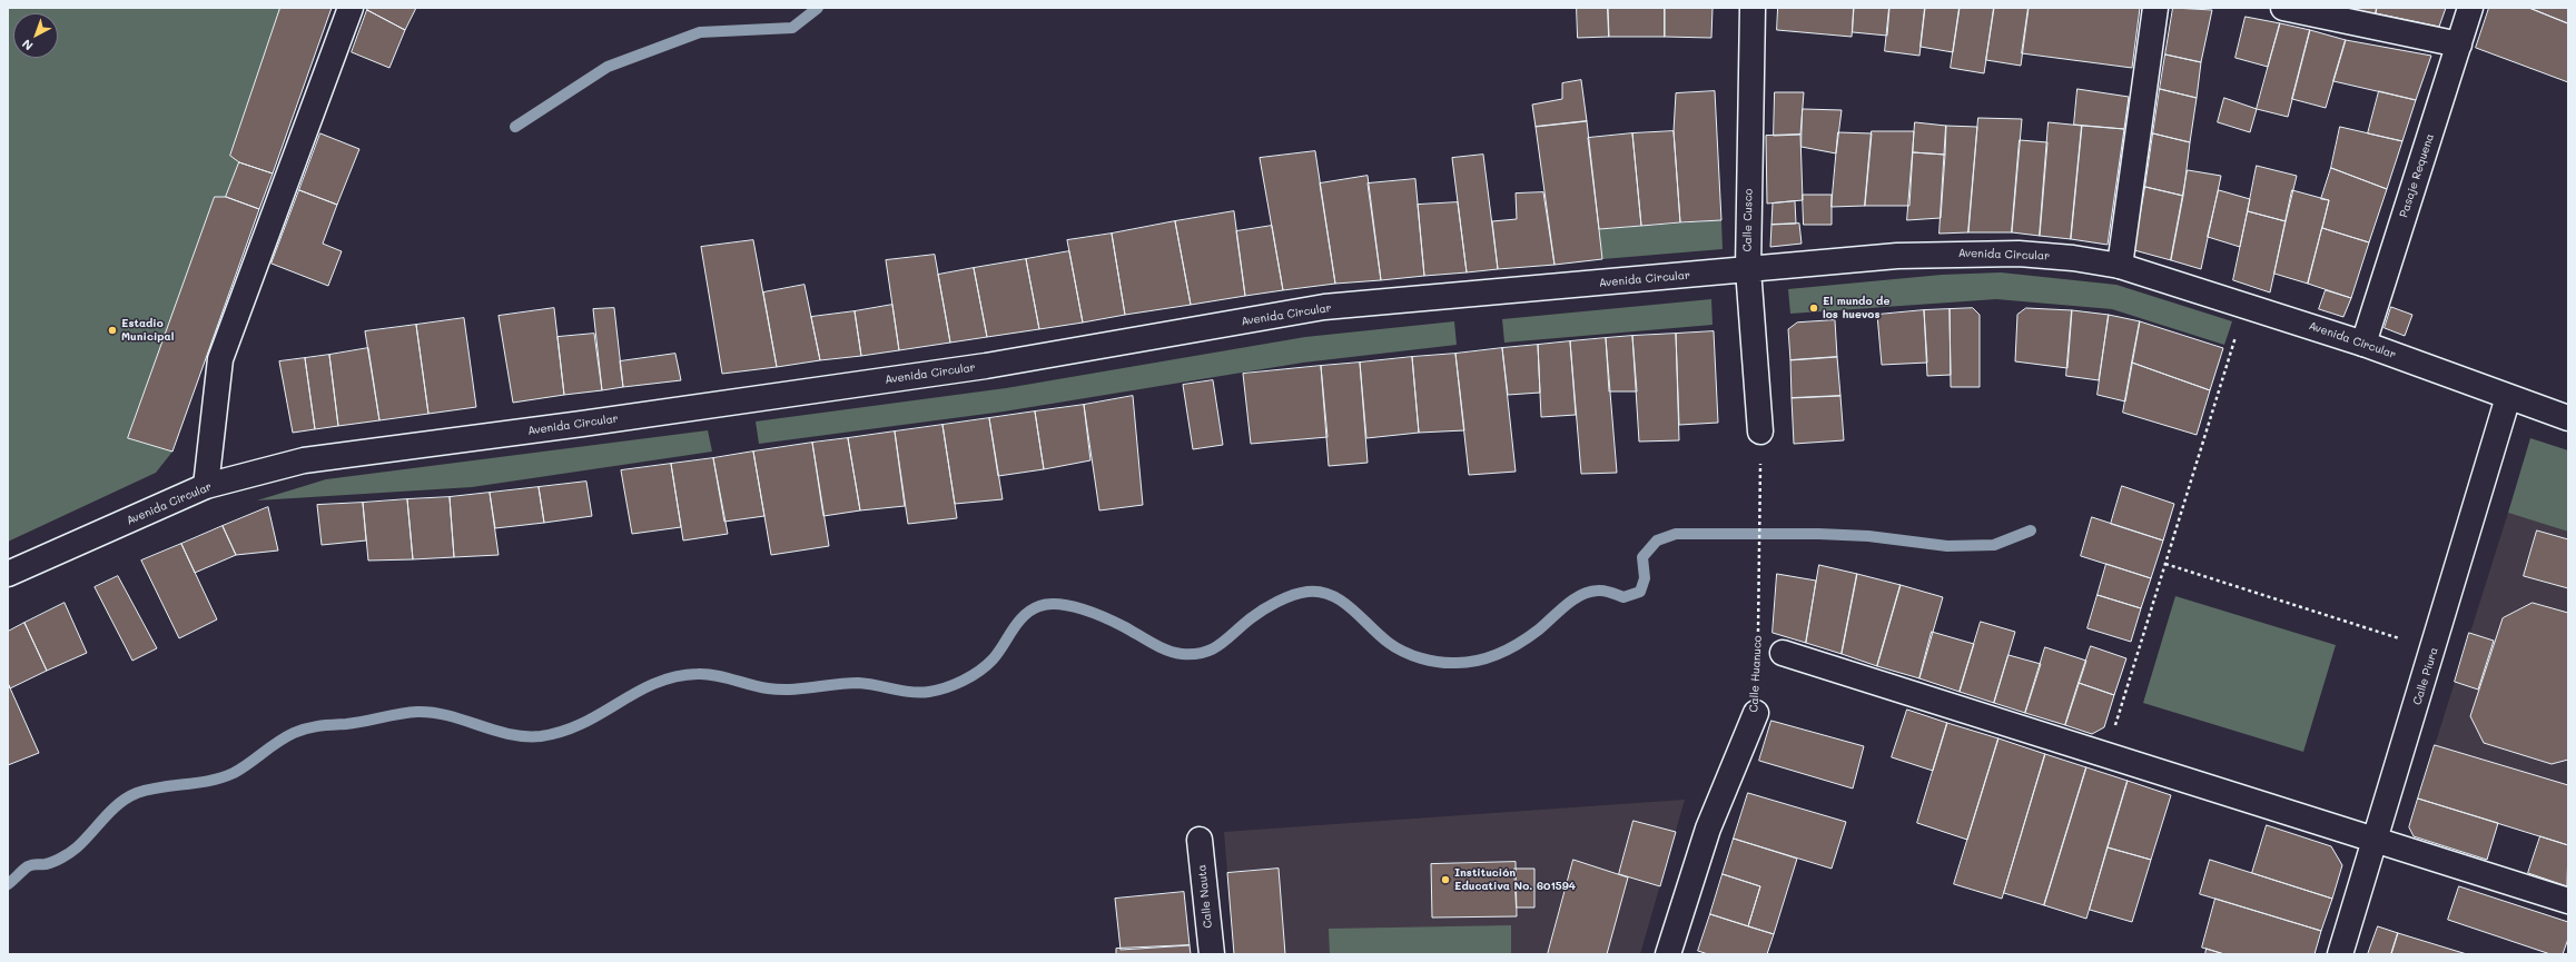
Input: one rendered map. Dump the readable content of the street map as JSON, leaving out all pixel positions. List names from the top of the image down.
{
  "streets": {
    "street": [
      "Pasaje Requena",
      "Calle Cusco",
      "Avenida Circular",
      "Calle Huanuco",
      "Calle Piura",
      "Calle Nauta"
    ]
  },
  "crossings": [
    ["Pasaje Requena", "Avenida Circular"],
    ["Calle Cusco", "Avenida Circular"],
    ["Calle Cusco", "Calle Huanuco"],
    ["Avenida Circular", "Calle Piura"]
  ],
  "places": ["El mundo de los huevos", "Estadio Municipal", "Institución Educativa No. 601594"],
  "north": "bottom left"
}
